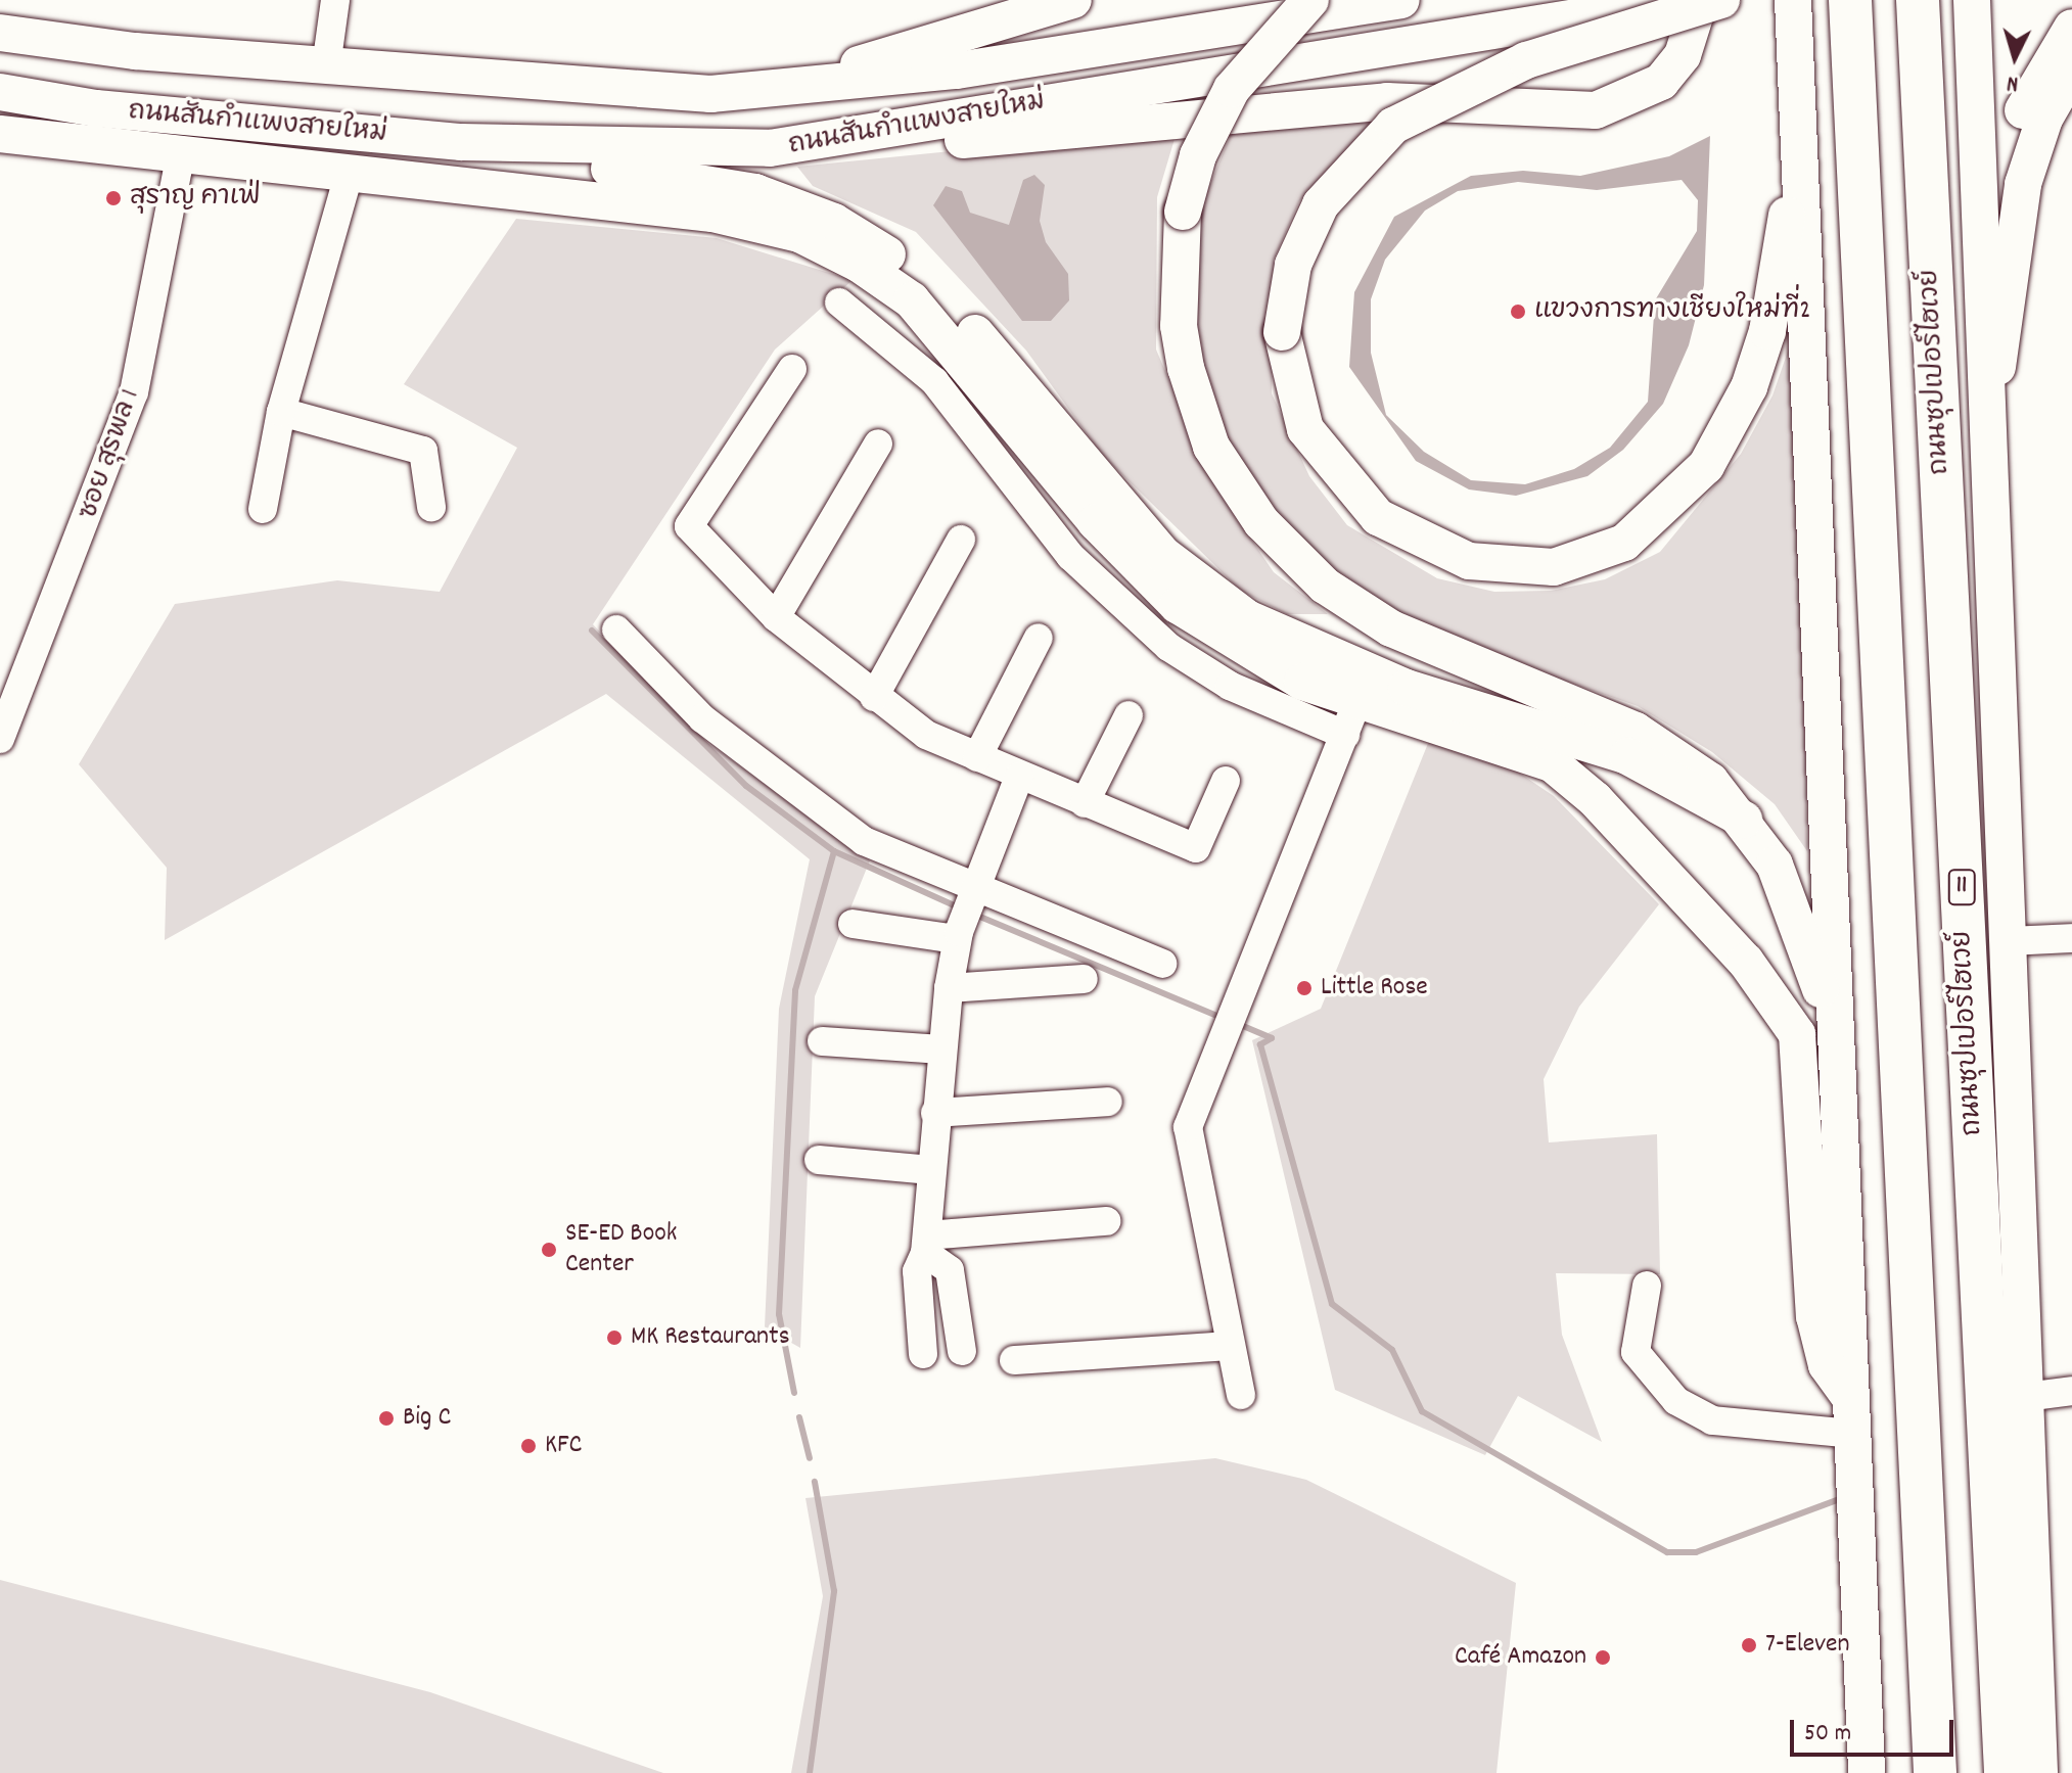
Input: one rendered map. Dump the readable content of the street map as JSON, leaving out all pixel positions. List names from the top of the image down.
{
  "streets": {
    "highway": ["ถนนซุปเปอร์ไฮเวย์", "11"],
    "main road": ["ถนนสันกำแพงสายใหม่"],
    "street": ["ซอย สุรพล 1"]
  },
  "places": [
    "สุราญ คาเฟ่",
    "แขวงการทางเชียงใหม่ที่2",
    "Little Rose",
    "SE-ED Book Center",
    "MK Restaurants",
    "Big C",
    "KFC",
    "7-Eleven",
    "Café Amazon"
  ],
  "scale_bar": "50 m",
  "north": "bottom"
}
